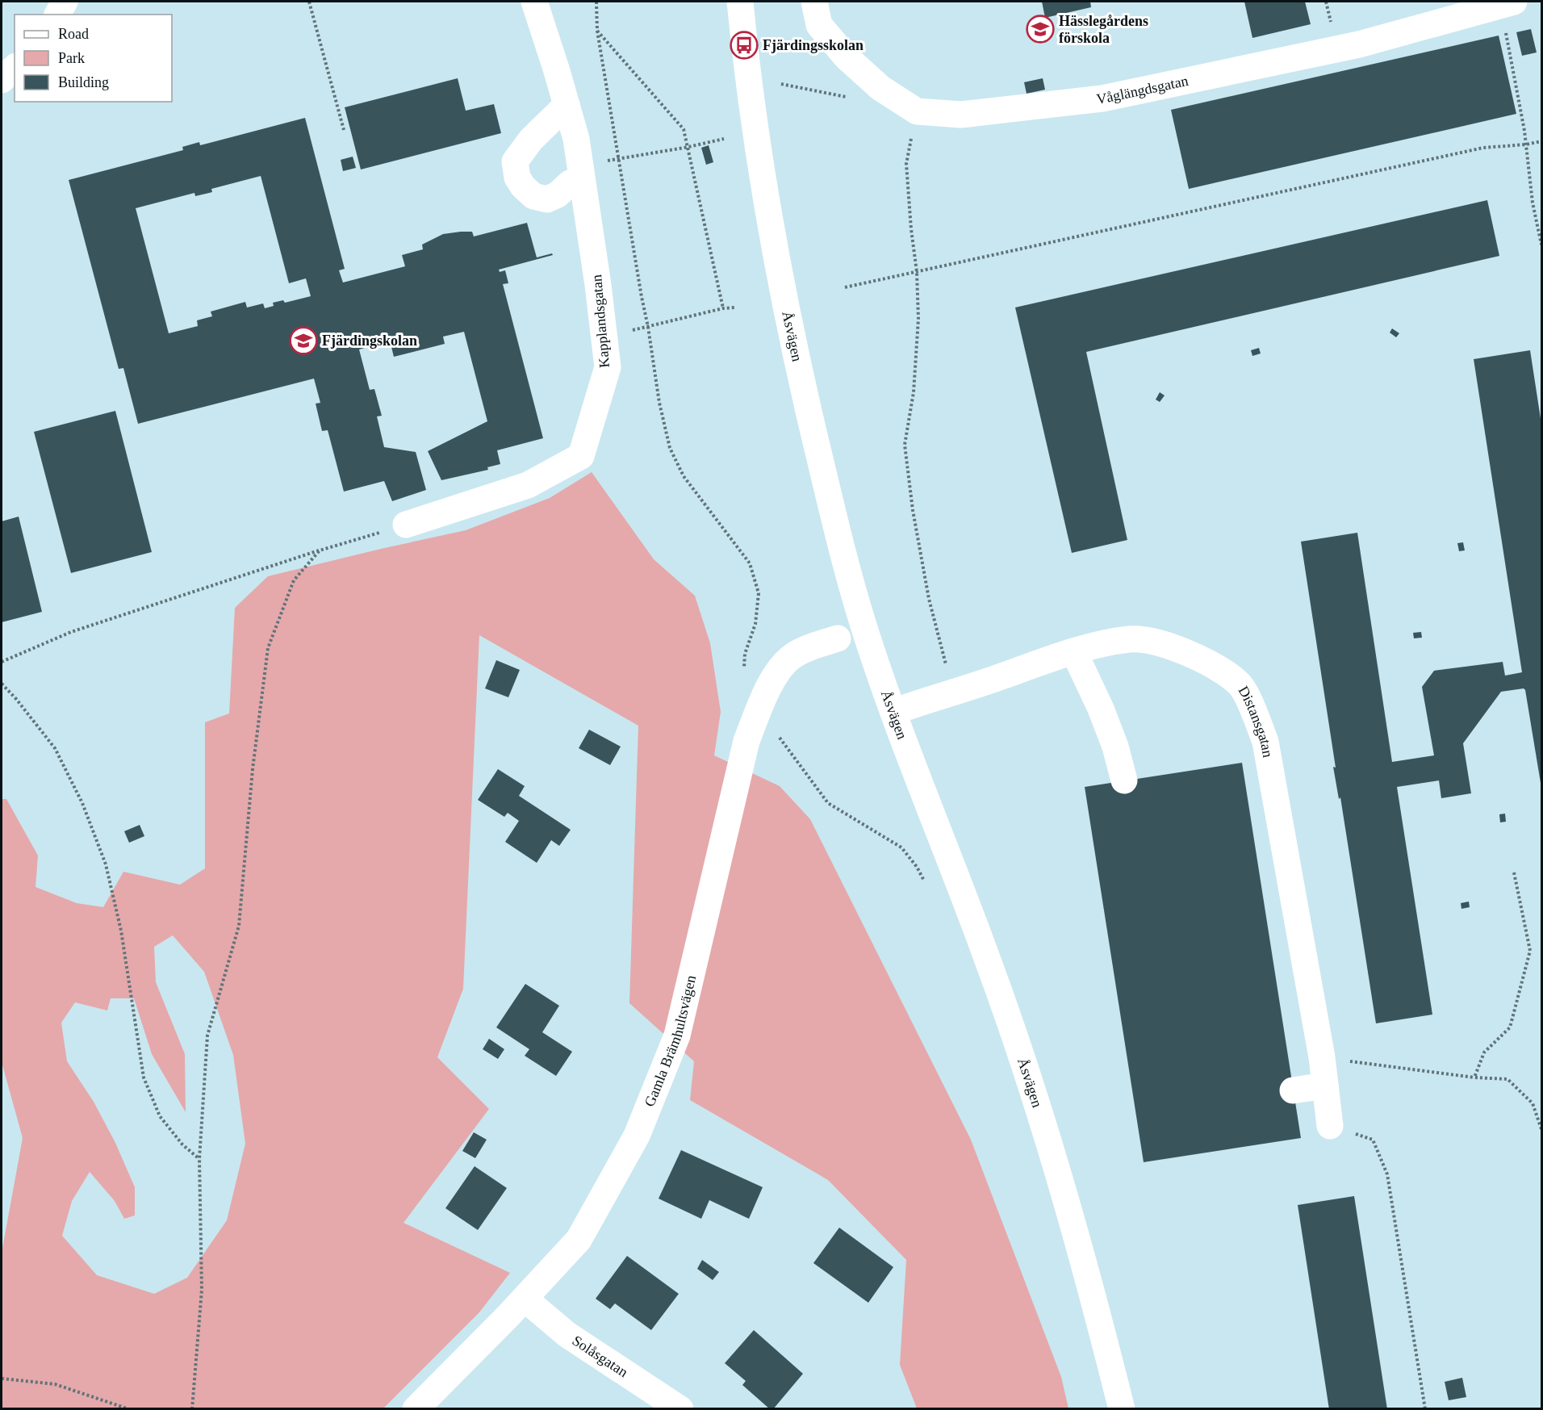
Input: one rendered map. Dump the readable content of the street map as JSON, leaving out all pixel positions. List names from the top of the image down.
{
  "streets": {
    "street": [
      "Våglängdsgatan",
      "Kapplandsgatan",
      "Åsvägen",
      "Distansgatan",
      "Gamla Brämhultsvägen",
      "Solåsgatan"
    ]
  },
  "crossings": [
    ["Åsvägen", "Distansgatan"],
    ["Gamla Brämhultsvägen", "Solåsgatan"]
  ],
  "places": {
    "school or university": ["Hässlegårdens förskola", "Fjärdingskolan"],
    "bus stop": ["Fjärdingsskolan"]
  },
  "legend": ["Road", "Park", "Building"]
}
